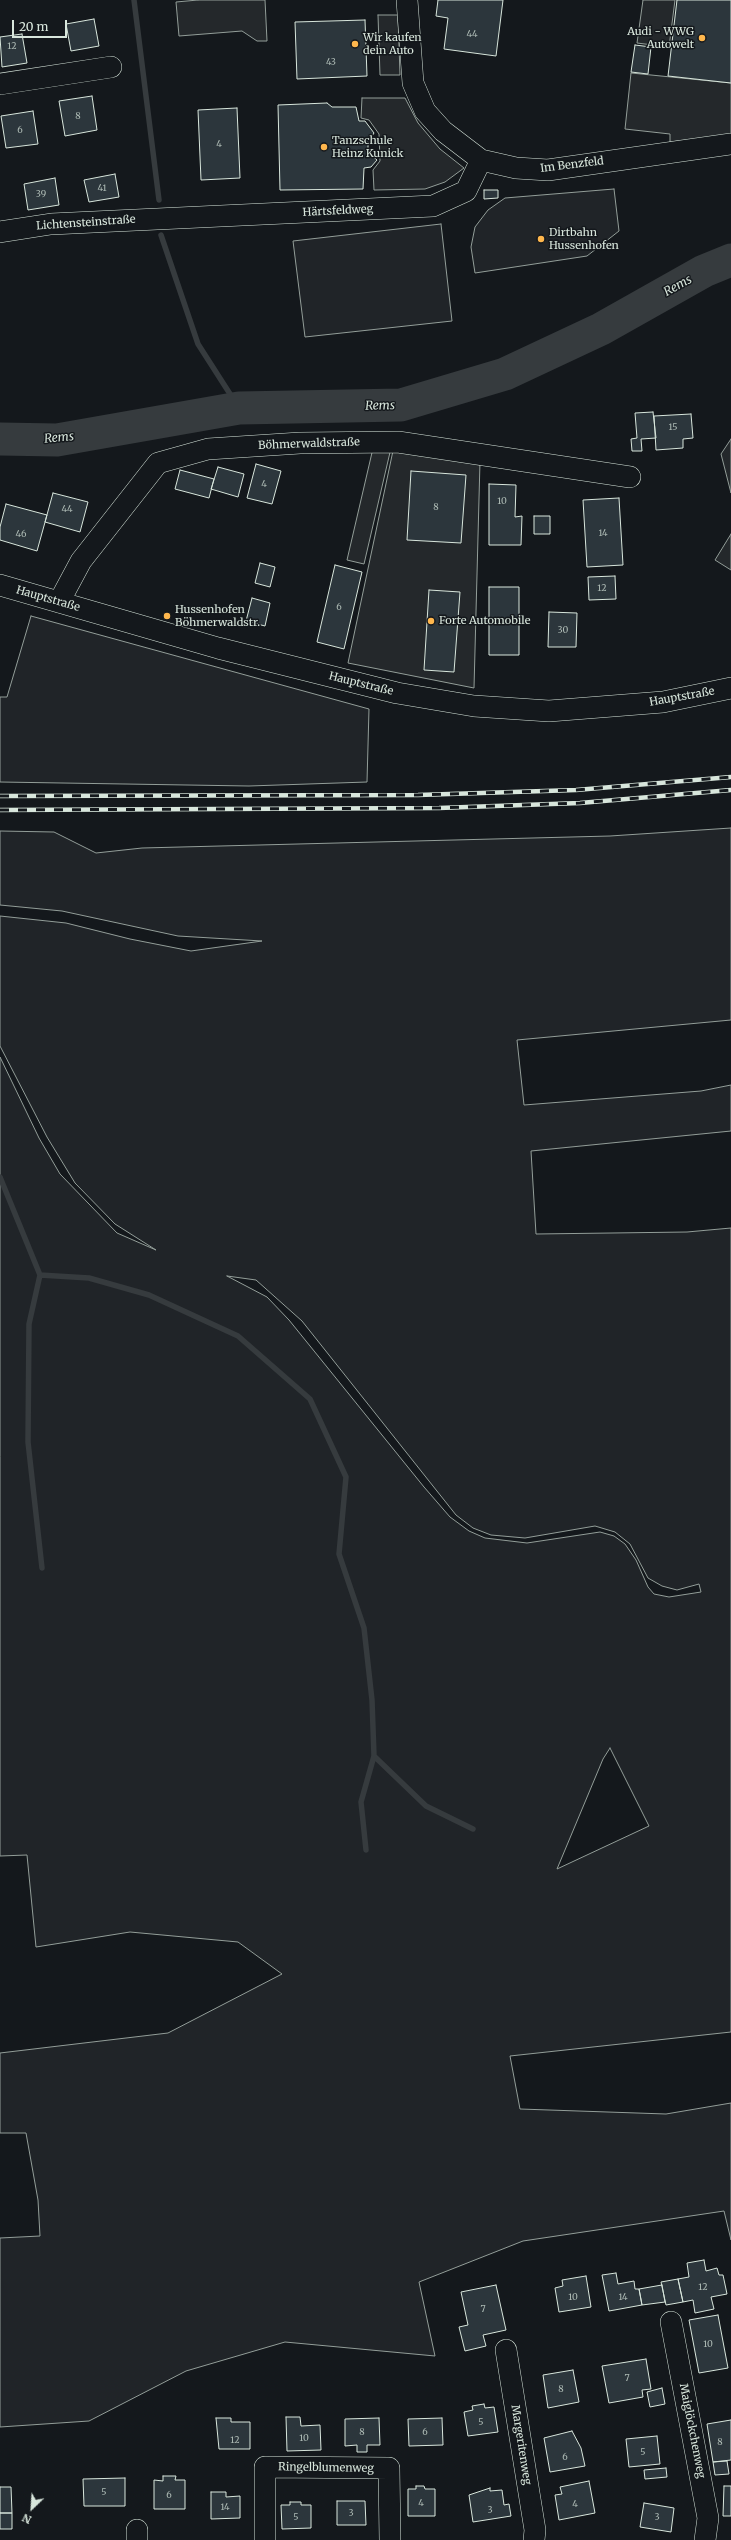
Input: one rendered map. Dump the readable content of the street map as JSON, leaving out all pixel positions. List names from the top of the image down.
{
  "streets": {
    "street": [
      "Im Benzfeld",
      "Härtsfeldweg",
      "Lichtensteinstraße",
      "Böhmerwaldstraße",
      "Hauptstraße",
      "Maiglöckchenweg",
      "Margeritenweg",
      "Ringelblumenweg"
    ]
  },
  "crossings": [
    ["Im Benzfeld", "Härtsfeldweg"],
    ["Härtsfeldweg", "Lichtensteinstraße"],
    ["Böhmerwaldstraße", "Hauptstraße"]
  ],
  "water": ["Rems"],
  "places": [
    "Audi - WWG Autowelt",
    "Wir kaufen dein Auto",
    "Tanzschule Heinz Kunick",
    "Dirtbahn Hussenhofen",
    "Hussenhofen Böhmerwaldstr.",
    "Forte Automobile"
  ],
  "house_numbers": [
    "44",
    "12",
    "43",
    "8",
    "6",
    "4",
    "41",
    "39",
    "15",
    "4",
    "10",
    "8",
    "44",
    "14",
    "46",
    "12",
    "6",
    "30",
    "12",
    "10",
    "14",
    "7",
    "10",
    "7",
    "8",
    "5",
    "8",
    "6",
    "10",
    "12",
    "8",
    "5",
    "6",
    "5",
    "6",
    "4",
    "4",
    "14",
    "3",
    "3",
    "5",
    "3"
  ],
  "scale_bar": "20 m",
  "north": "bottom left"
}
